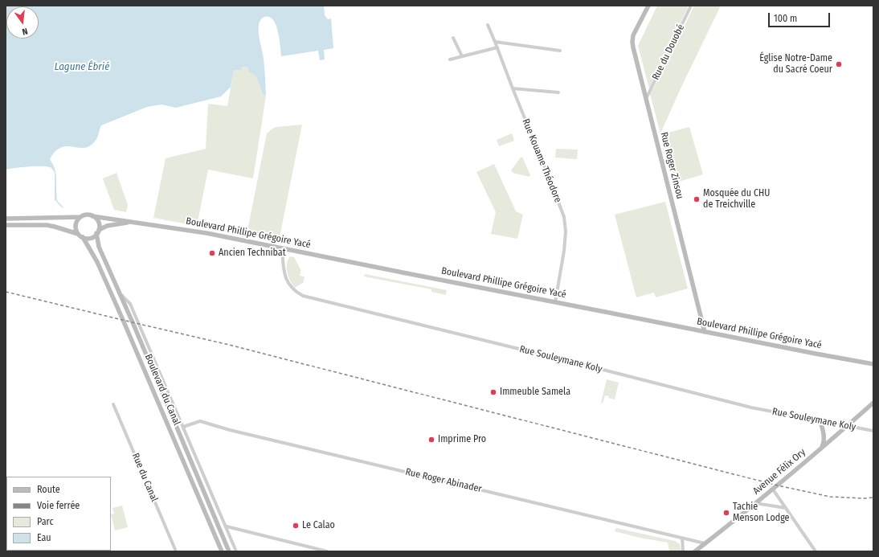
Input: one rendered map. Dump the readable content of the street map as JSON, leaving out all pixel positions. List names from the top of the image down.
{
  "streets": {
    "main road": [
      "Rue Roger Zinsou",
      "Boulevard Phillipe Grégoire Yacé",
      "Boulevard du Canal",
      "Avenue Félix Ory"
    ],
    "street": [
      "Rue du Douobé",
      "Rue Kouame Théodore",
      "Rue Souleymane Koly",
      "Rue du Canal",
      "Rue Roger Abinader"
    ]
  },
  "crossings": [
    ["Rue du Douobé", "Rue Roger Zinsou"],
    ["Rue Kouame Théodore", "Boulevard Phillipe Grégoire Yacé"],
    ["Rue Roger Zinsou", "Boulevard Phillipe Grégoire Yacé"],
    ["Boulevard Phillipe Grégoire Yacé", "Rue Souleymane Koly"],
    ["Boulevard Phillipe Grégoire Yacé", "Boulevard du Canal"],
    ["Rue Souleymane Koly", "Avenue Félix Ory"],
    ["Boulevard du Canal", "Rue Roger Abinader"],
    ["Avenue Félix Ory", "Rue Roger Abinader"]
  ],
  "water": ["Lagune Ébrié"],
  "places": [
    "Église Notre-Dame du Sacré Coeur",
    "Mosquée du CHU de Treichville",
    "Ancien Technibat",
    "Immeuble Samela",
    "Imprime Pro",
    "Tachie Menson Lodge",
    "Le Calao"
  ],
  "legend": [
    "Route",
    "Voie ferrée",
    "Parc",
    "Eau"
  ],
  "scale_bar": "100 m",
  "north": "bottom"
}
